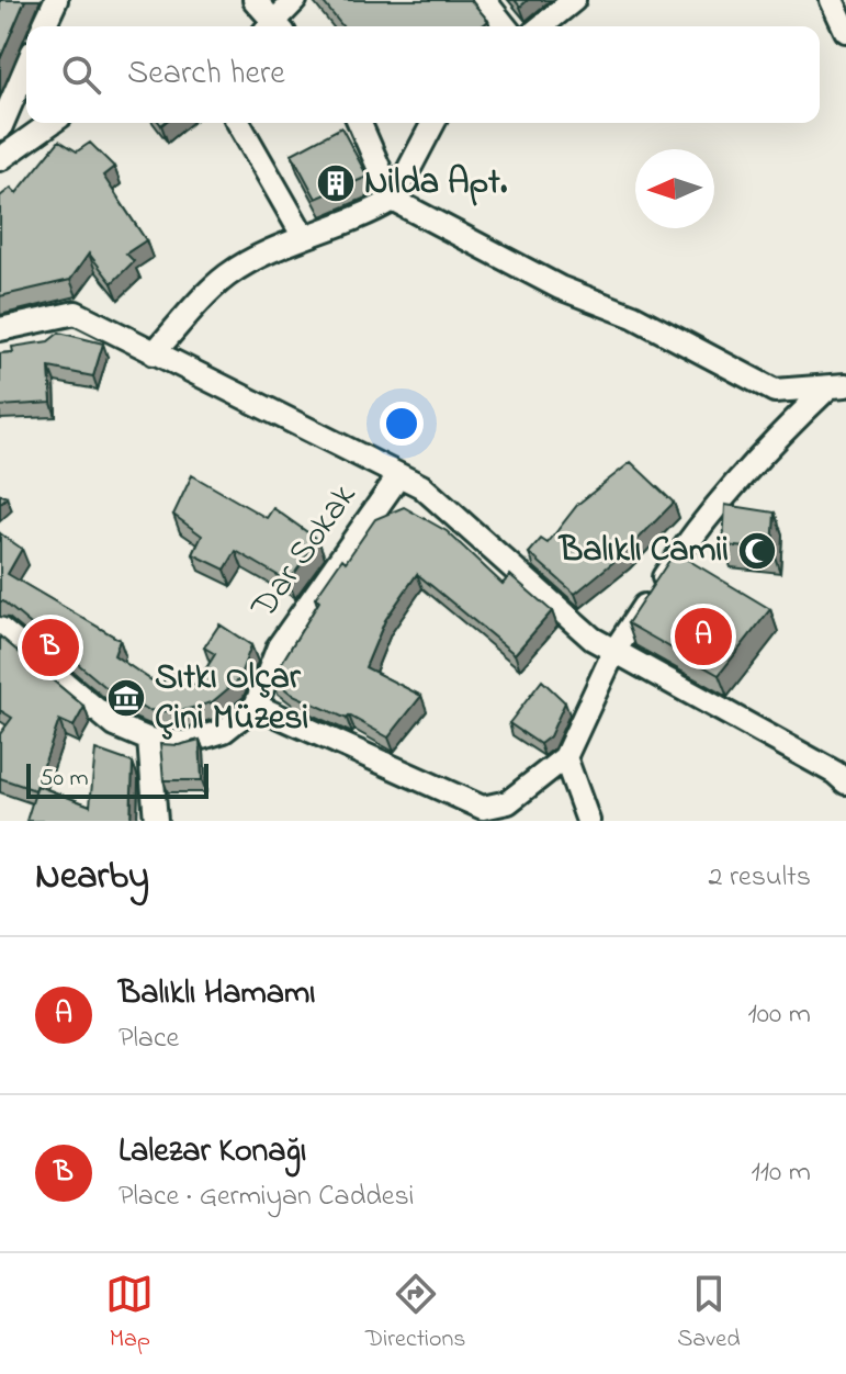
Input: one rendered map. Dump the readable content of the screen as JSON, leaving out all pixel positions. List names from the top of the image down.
{
  "streets": {
    "street": ["Dar Sokak"]
  },
  "places": {
    "building": ["Nilda Apt."],
    "mosque": ["Balıklı Camii"],
    "museum": ["Sıtkı Olçar Çini Müzesi"]
  },
  "scale_bar": "50 m",
  "north": "left",
  "page": {
    "search": "Search here",
    "pins": ["A", "B"],
    "scale": "50 m",
    "heading": ["Nearby", "2 results"],
    "list": [
      {
        "mark": "A",
        "name": "Balıklı Hamamı",
        "note": "Place",
        "value": "100 m"
      },
      {
        "mark": "B",
        "name": "Lalezar Konağı",
        "note": "Place · Germiyan Caddesi",
        "value": "110 m"
      }
    ],
    "nav": ["Map", "Directions", "Saved"]
  }
}
